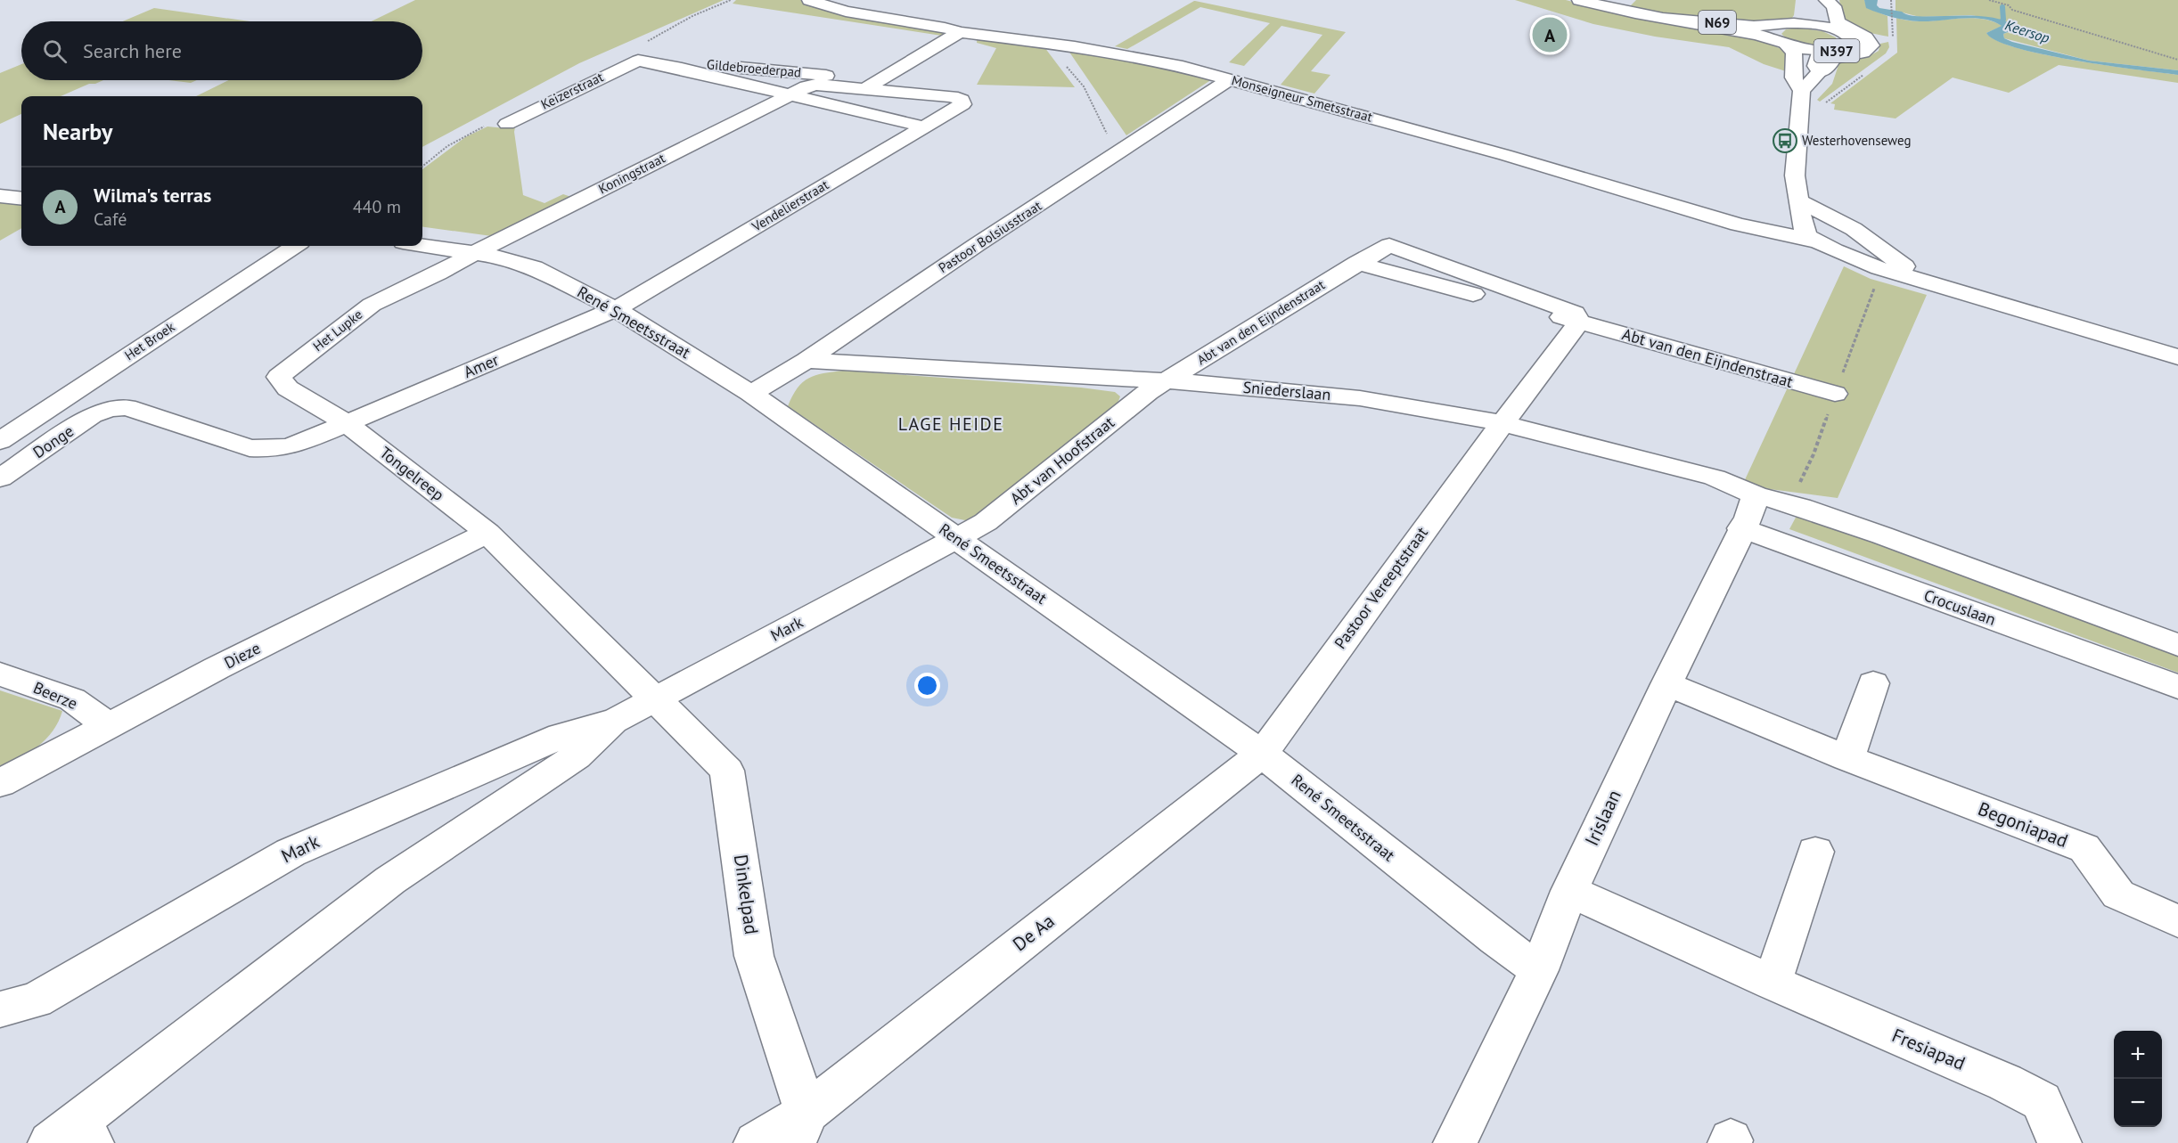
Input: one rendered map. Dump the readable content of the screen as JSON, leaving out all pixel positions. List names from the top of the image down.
{
  "streets": {
    "street": [
      "N69",
      "N397",
      "Gildebroederpad",
      "Keizerstraat",
      "Monseigneur Smetsstraat",
      "Koningstraat",
      "Vendelierstraat",
      "Pastoor Bolsiusstraat",
      "René Smeetsstraat",
      "Abt van den Eijndenstraat",
      "Het Lupke",
      "Het Broek",
      "Amer",
      "Sniederslaan",
      "Donge",
      "Abt van Hoofstraat",
      "Tongelreep",
      "Pastoor Vereeptstraat",
      "Crocuslaan",
      "Mark",
      "Dieze",
      "Beerze",
      "Irislaan",
      "Begoniapad",
      "Dinkelpad",
      "De Aa",
      "Fresiapad"
    ]
  },
  "crossings": [
    ["N69", "N397"],
    ["Gildebroederpad", "Keizerstraat"],
    ["Gildebroederpad", "Koningstraat"],
    ["Monseigneur Smetsstraat", "Pastoor Bolsiusstraat"],
    ["Koningstraat", "Vendelierstraat"],
    ["Koningstraat", "René Smeetsstraat"],
    ["Koningstraat", "Het Lupke"],
    ["Vendelierstraat", "René Smeetsstraat"],
    ["Vendelierstraat", "Amer"],
    ["Pastoor Bolsiusstraat", "René Smeetsstraat"],
    ["Pastoor Bolsiusstraat", "Sniederslaan"],
    ["René Smeetsstraat", "Het Lupke"],
    ["René Smeetsstraat", "Amer"],
    ["René Smeetsstraat", "Abt van Hoofstraat"],
    ["René Smeetsstraat", "Pastoor Vereeptstraat"],
    ["René Smeetsstraat", "Mark"],
    ["René Smeetsstraat", "Irislaan"],
    ["René Smeetsstraat", "De Aa"],
    ["Abt van den Eijndenstraat", "Sniederslaan"],
    ["Abt van den Eijndenstraat", "Abt van Hoofstraat"],
    ["Abt van den Eijndenstraat", "Pastoor Vereeptstraat"],
    ["Het Lupke", "Amer"],
    ["Het Lupke", "Donge"],
    ["Het Lupke", "Tongelreep"],
    ["Amer", "Donge"],
    ["Amer", "Tongelreep"],
    ["Sniederslaan", "Abt van Hoofstraat"],
    ["Sniederslaan", "Pastoor Vereeptstraat"],
    ["Sniederslaan", "Irislaan"],
    ["Donge", "Tongelreep"],
    ["Abt van Hoofstraat", "Mark"],
    ["Tongelreep", "Mark"],
    ["Tongelreep", "Dieze"],
    ["Tongelreep", "Dinkelpad"],
    ["Pastoor Vereeptstraat", "De Aa"],
    ["Crocuslaan", "Irislaan"],
    ["Mark", "Dinkelpad"],
    ["Dieze", "Beerze"],
    ["Irislaan", "Begoniapad"],
    ["Irislaan", "Fresiapad"],
    ["Dinkelpad", "De Aa"]
  ],
  "districts": ["LAGE HEIDE"],
  "water": ["Keersop"],
  "places": {
    "bus stop": ["Westerhovenseweg"]
  },
  "page": {
    "pins": "A",
    "search": "Search here",
    "heading": "Nearby",
    "list": [
      {
        "mark": "A",
        "name": "Wilma's terras",
        "note": "Café",
        "value": "440 m"
      }
    ],
    "map_buttons": ["+", "−"]
  }
}
